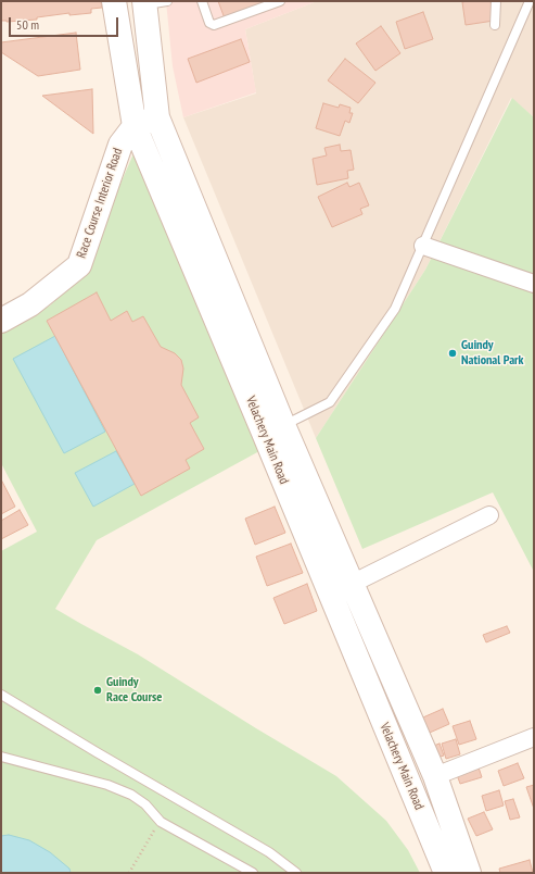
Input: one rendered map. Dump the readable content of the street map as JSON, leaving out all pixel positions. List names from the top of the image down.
{
  "streets": {
    "main road": ["Race Course Interior Road", "Velachery Main Road"]
  },
  "crossings": [
    ["Race Course Interior Road", "Velachery Main Road"]
  ],
  "places": ["Guindy National Park", "Guindy Race Course"],
  "scale_bar": "50 m"
}
